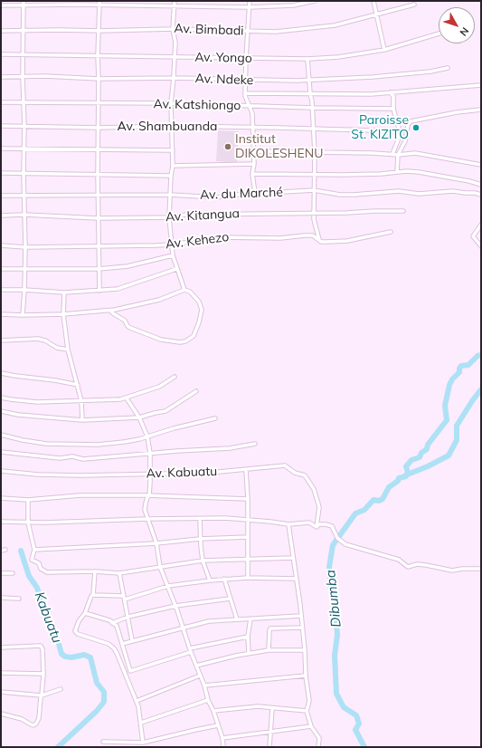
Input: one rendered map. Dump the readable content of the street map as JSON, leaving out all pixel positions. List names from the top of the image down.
{
  "streets": {
    "street": [
      "Av. Bimbadi",
      "Av. Yongo",
      "Av. Ndeke",
      "Av. Katshiongo",
      "Av. Shambuanda",
      "Av. du Marché",
      "Av. Kitangua",
      "Av. Kehezo",
      "Av. Kabuatu"
    ]
  },
  "water": ["Dibumba", "Kabuatu"],
  "places": ["Paroisse St. KIZITO", "Institut DIKOLESHENU"],
  "north": "bottom right"
}
